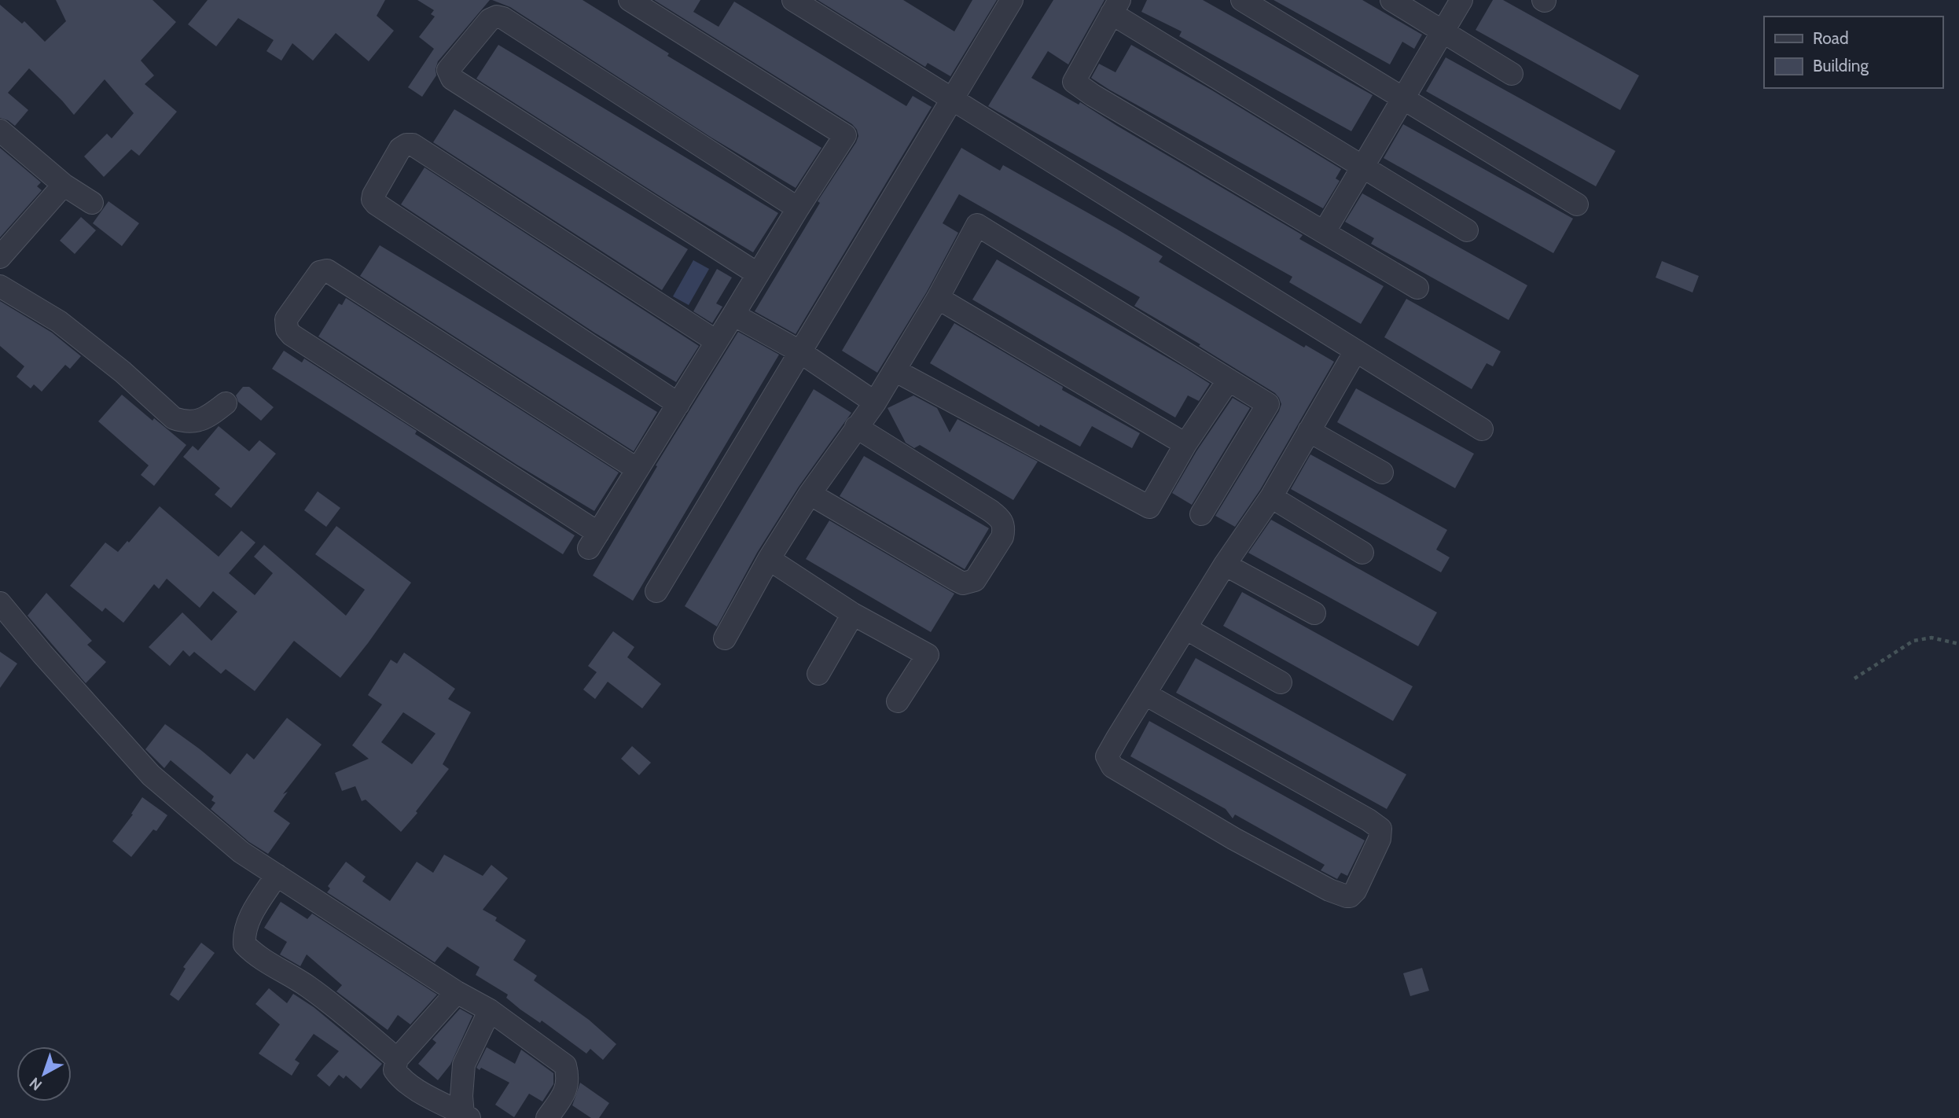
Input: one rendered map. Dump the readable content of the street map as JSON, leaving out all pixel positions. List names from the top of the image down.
{
  "legend": ["Road", "Building"],
  "north": "bottom left"
}
